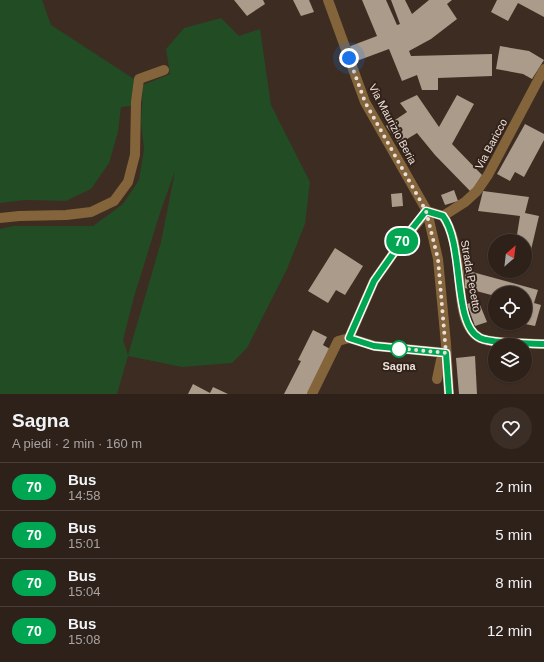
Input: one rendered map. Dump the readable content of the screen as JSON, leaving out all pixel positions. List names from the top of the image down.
{
  "streets": {
    "street": ["Via Maurizio Beria", "Via Baricco", "Strada Pecetto"]
  },
  "crossings": [
    ["Via Baricco", "Strada Pecetto"]
  ],
  "places": ["Sagna"],
  "lines": ["bus line 70"],
  "north": "top right",
  "page": {
    "on_map": "70",
    "heading": ["Sagna", "A piedi · 2 min · 160 m"],
    "list": [
      {
        "mark": "70",
        "name": "Bus",
        "note": "14:58",
        "value": "2 min"
      },
      {
        "mark": "70",
        "name": "Bus",
        "note": "15:01",
        "value": "5 min"
      },
      {
        "mark": "70",
        "name": "Bus",
        "note": "15:04",
        "value": "8 min"
      },
      {
        "mark": "70",
        "name": "Bus",
        "note": "15:08",
        "value": "12 min"
      }
    ]
  }
}
